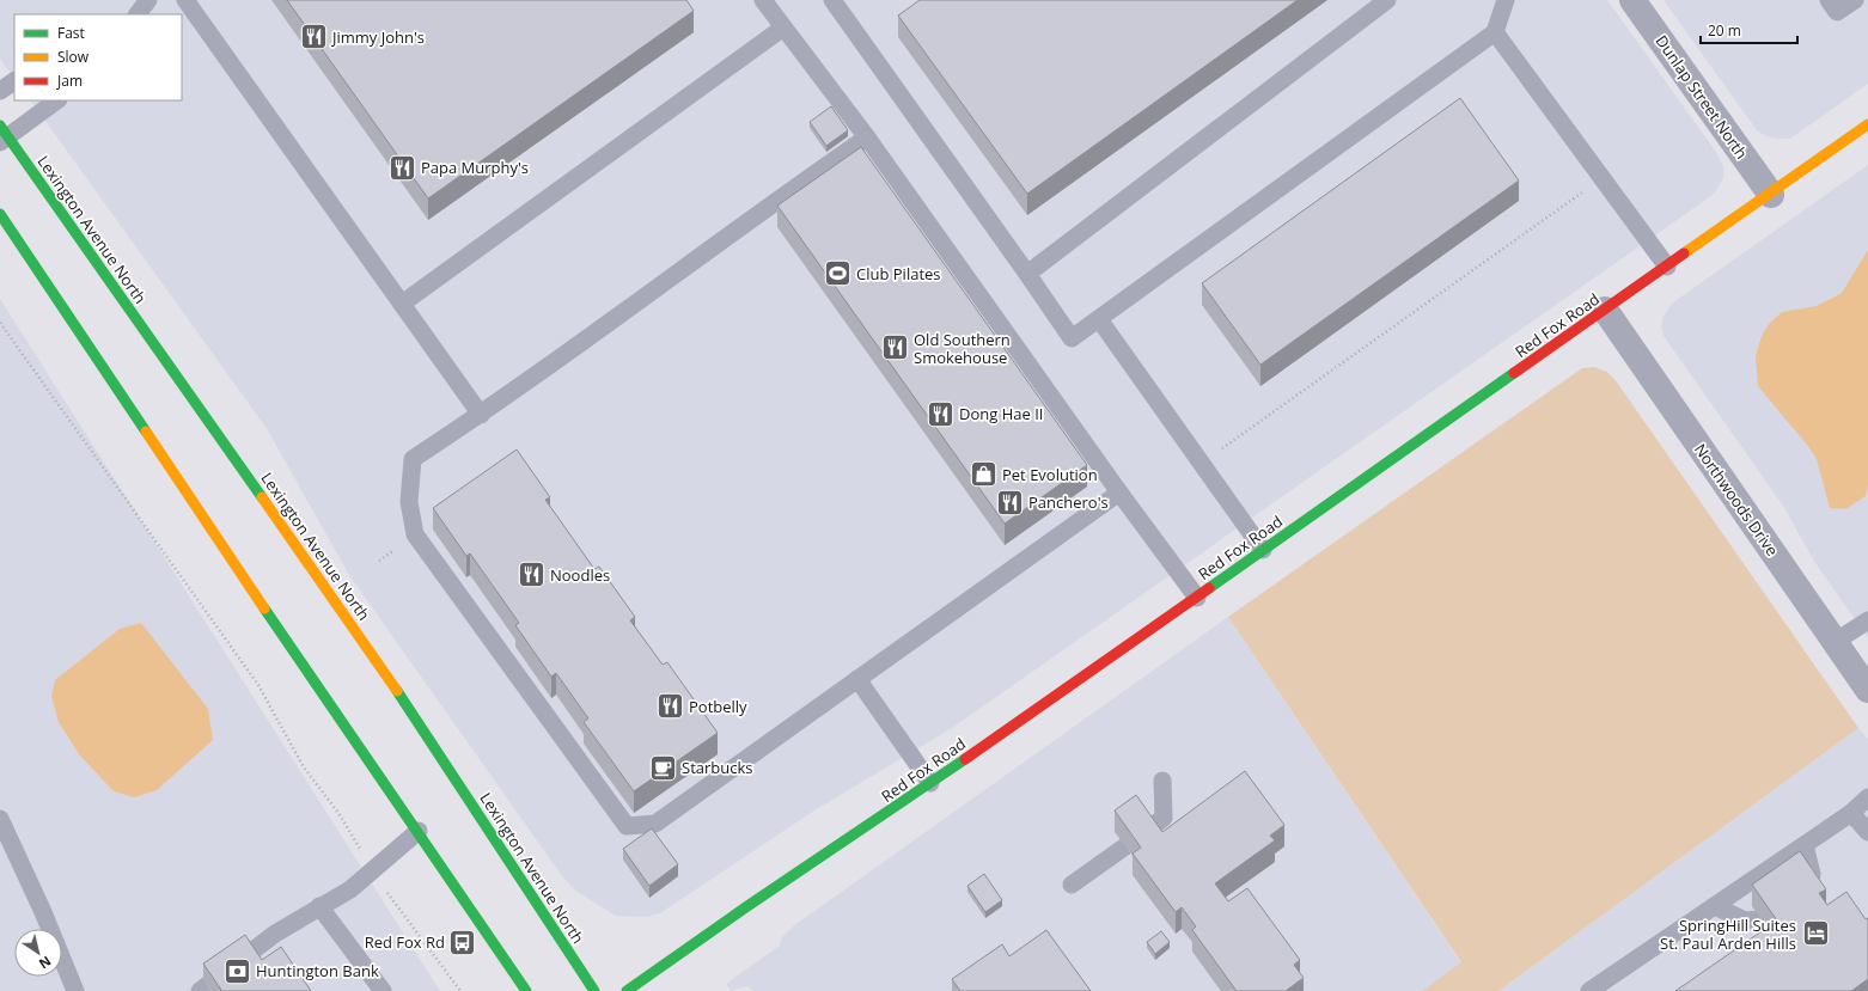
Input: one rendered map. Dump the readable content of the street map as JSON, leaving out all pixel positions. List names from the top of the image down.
{
  "streets": {
    "main road": ["Lexington Avenue North", "Red Fox Road"],
    "street": ["Dunlap Street North", "Northwoods Drive"]
  },
  "crossings": [
    ["Dunlap Street North", "Red Fox Road"],
    ["Red Fox Road", "Northwoods Drive"]
  ],
  "places": {
    "restaurant": [
      "Jimmy John's",
      "Papa Murphy's",
      "Old Southern Smokehouse",
      "Dong Hae II",
      "Panchero's",
      "Noodles",
      "Potbelly"
    ],
    "sports": ["Club Pilates"],
    "shop": ["Pet Evolution"],
    "cafe": ["Starbucks"],
    "hotel": ["SpringHill Suites St. Paul Arden Hills"],
    "bus stop": ["Red Fox Rd"],
    "bank": ["Huntington Bank"]
  },
  "legend": ["Fast", "Slow", "Jam"],
  "scale_bar": "20 m",
  "north": "bottom right"
}
